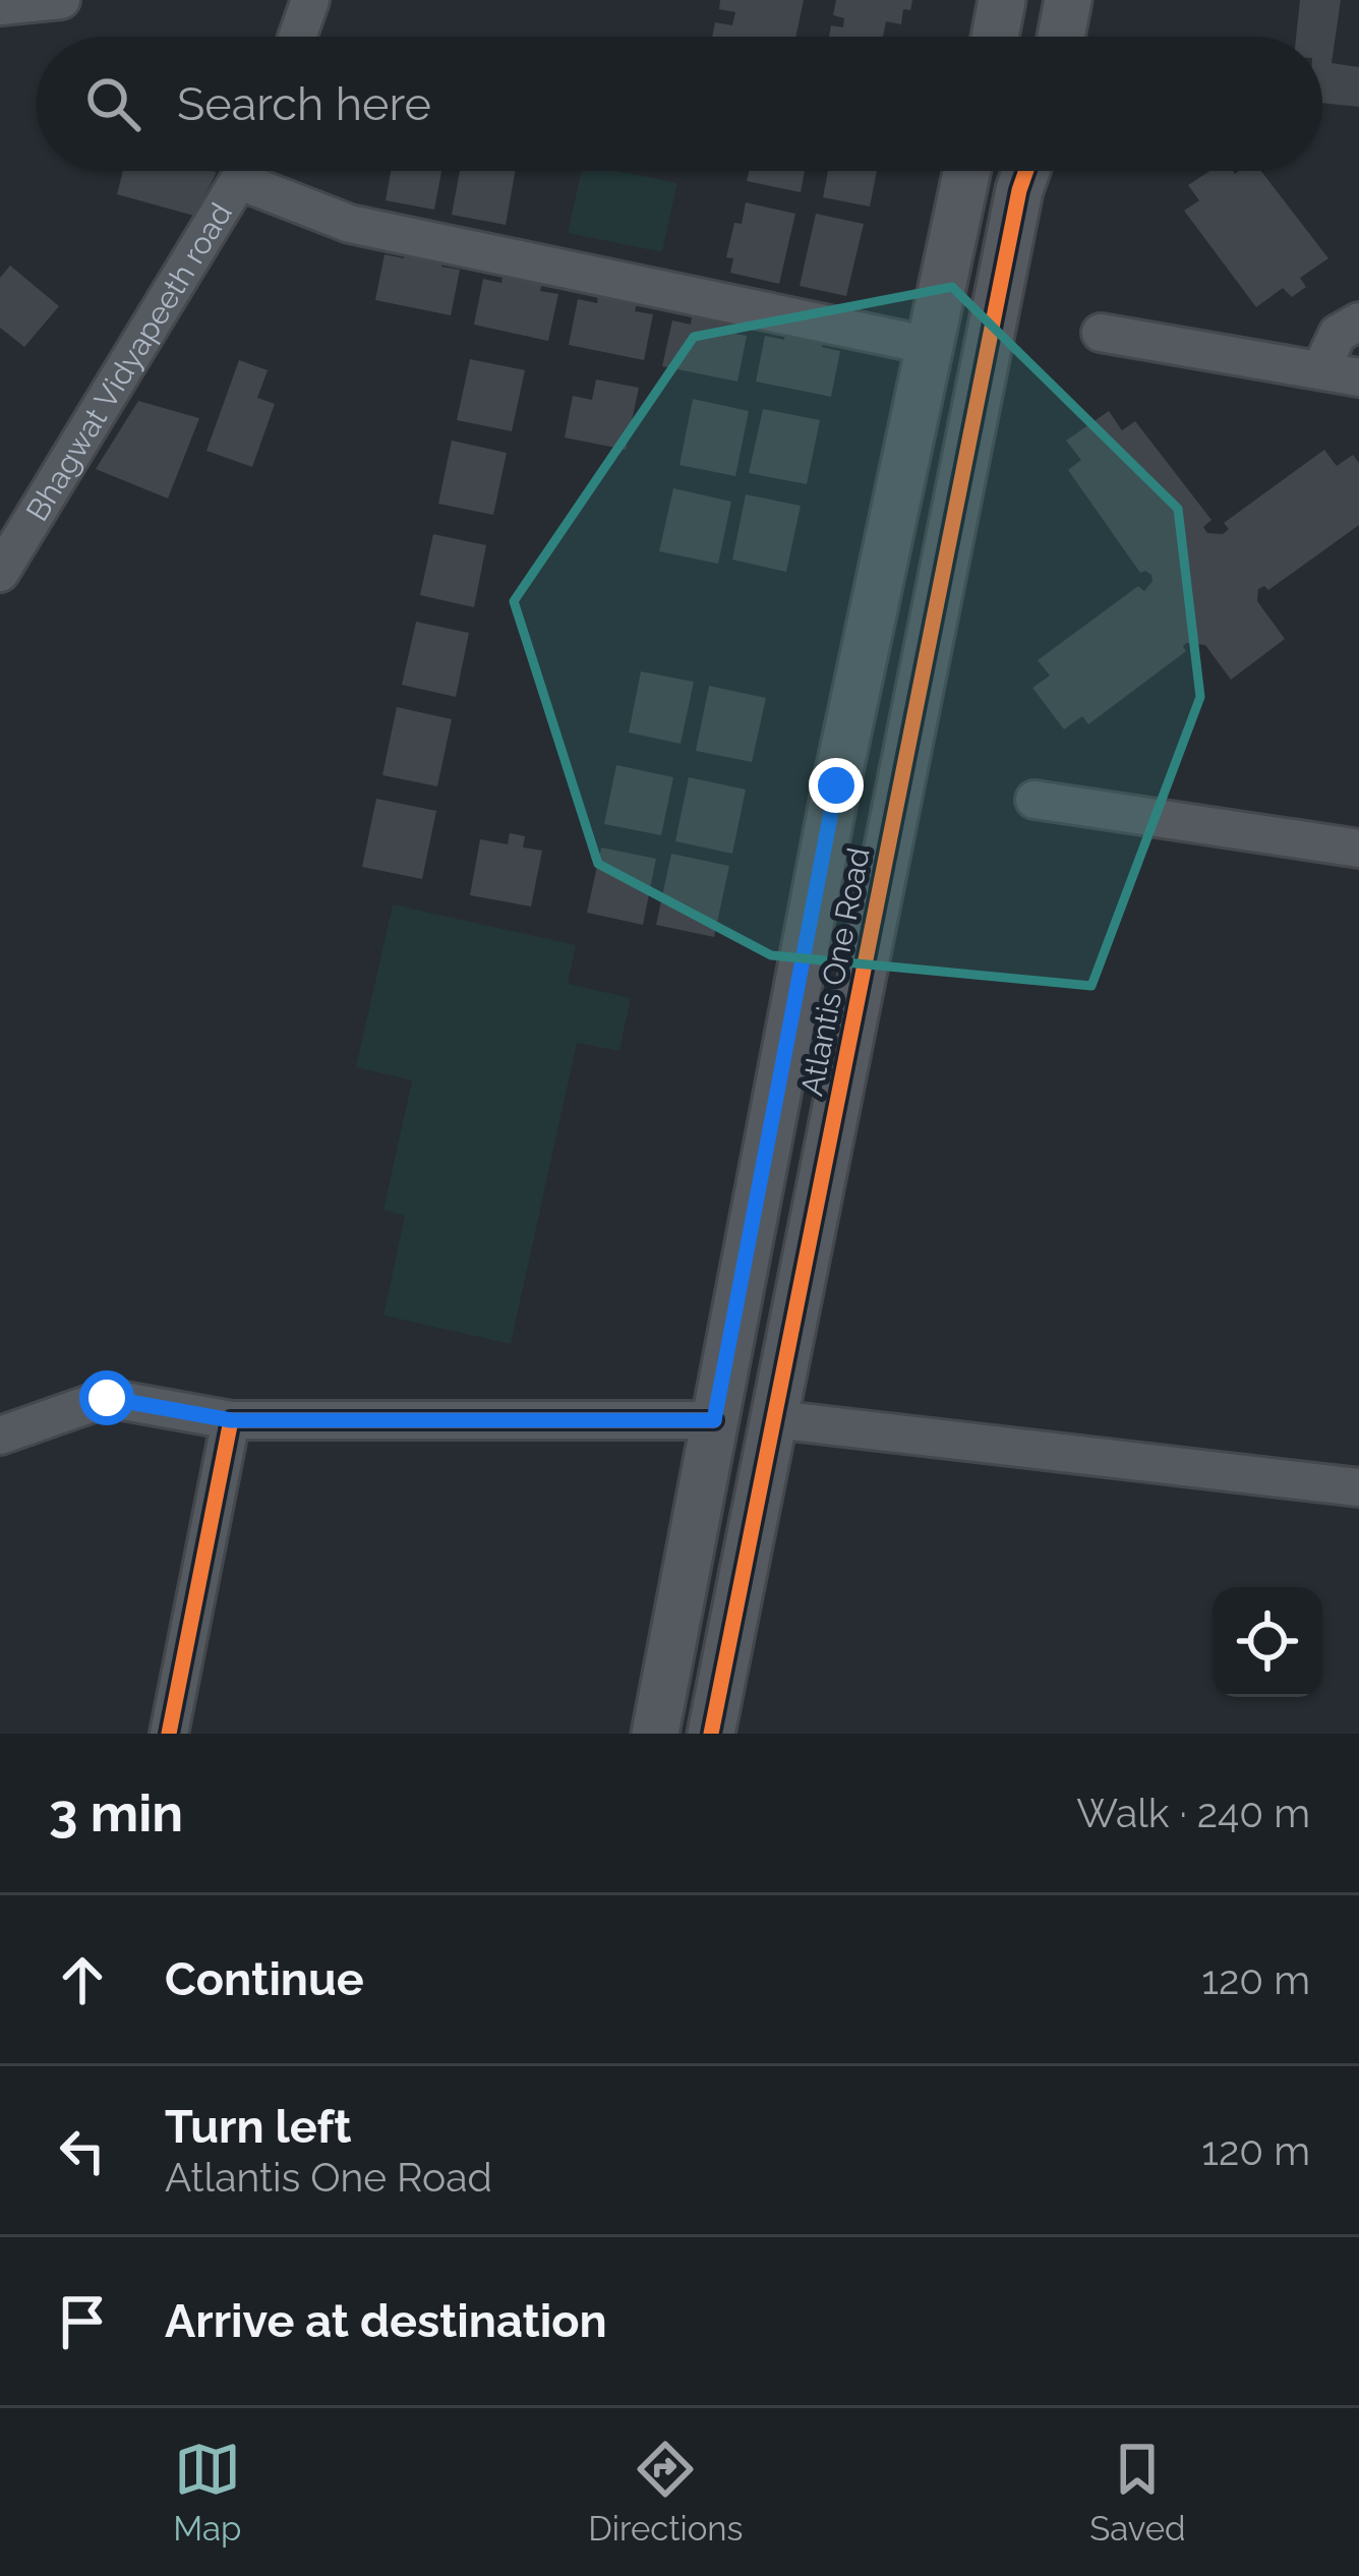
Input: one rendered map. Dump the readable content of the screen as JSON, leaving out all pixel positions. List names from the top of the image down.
{
  "streets": {
    "street": ["Bhagwat Vidyapeeth road", "Atlantis One Road"]
  },
  "page": {
    "search": "Search here",
    "heading": ["3 min", "Walk · 240 m"],
    "list": [
      ["Continue", "120 m"],
      ["Turn left", "Atlantis One Road", "120 m"],
      "Arrive at destination"
    ],
    "nav": ["Map", "Directions", "Saved"]
  }
}
